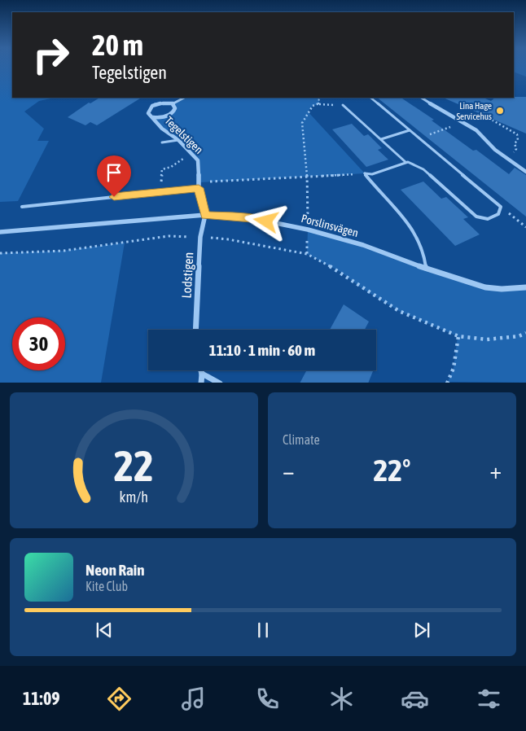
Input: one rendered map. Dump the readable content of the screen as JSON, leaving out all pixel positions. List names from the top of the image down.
{
  "streets": {
    "street": ["Tegelstigen", "Porslinsvägen", "Lodstigen"]
  },
  "crossings": [
    ["Tegelstigen", "Porslinsvägen"],
    ["Tegelstigen", "Lodstigen"],
    ["Porslinsvägen", "Lodstigen"]
  ],
  "places": ["Lina Hage Servicehus"],
  "page": {
    "turn": ["20 m", "Tegelstigen"],
    "limit": "30",
    "trip": "11:10 · 1 min · 60 m",
    "tile": "Climate",
    "heat": ["−", "22°", "+"],
    "song": ["Neon Rain", "Kite Club"],
    "tabs": "11:09",
    "gauge": ["22", "km/h"]
  }
}
